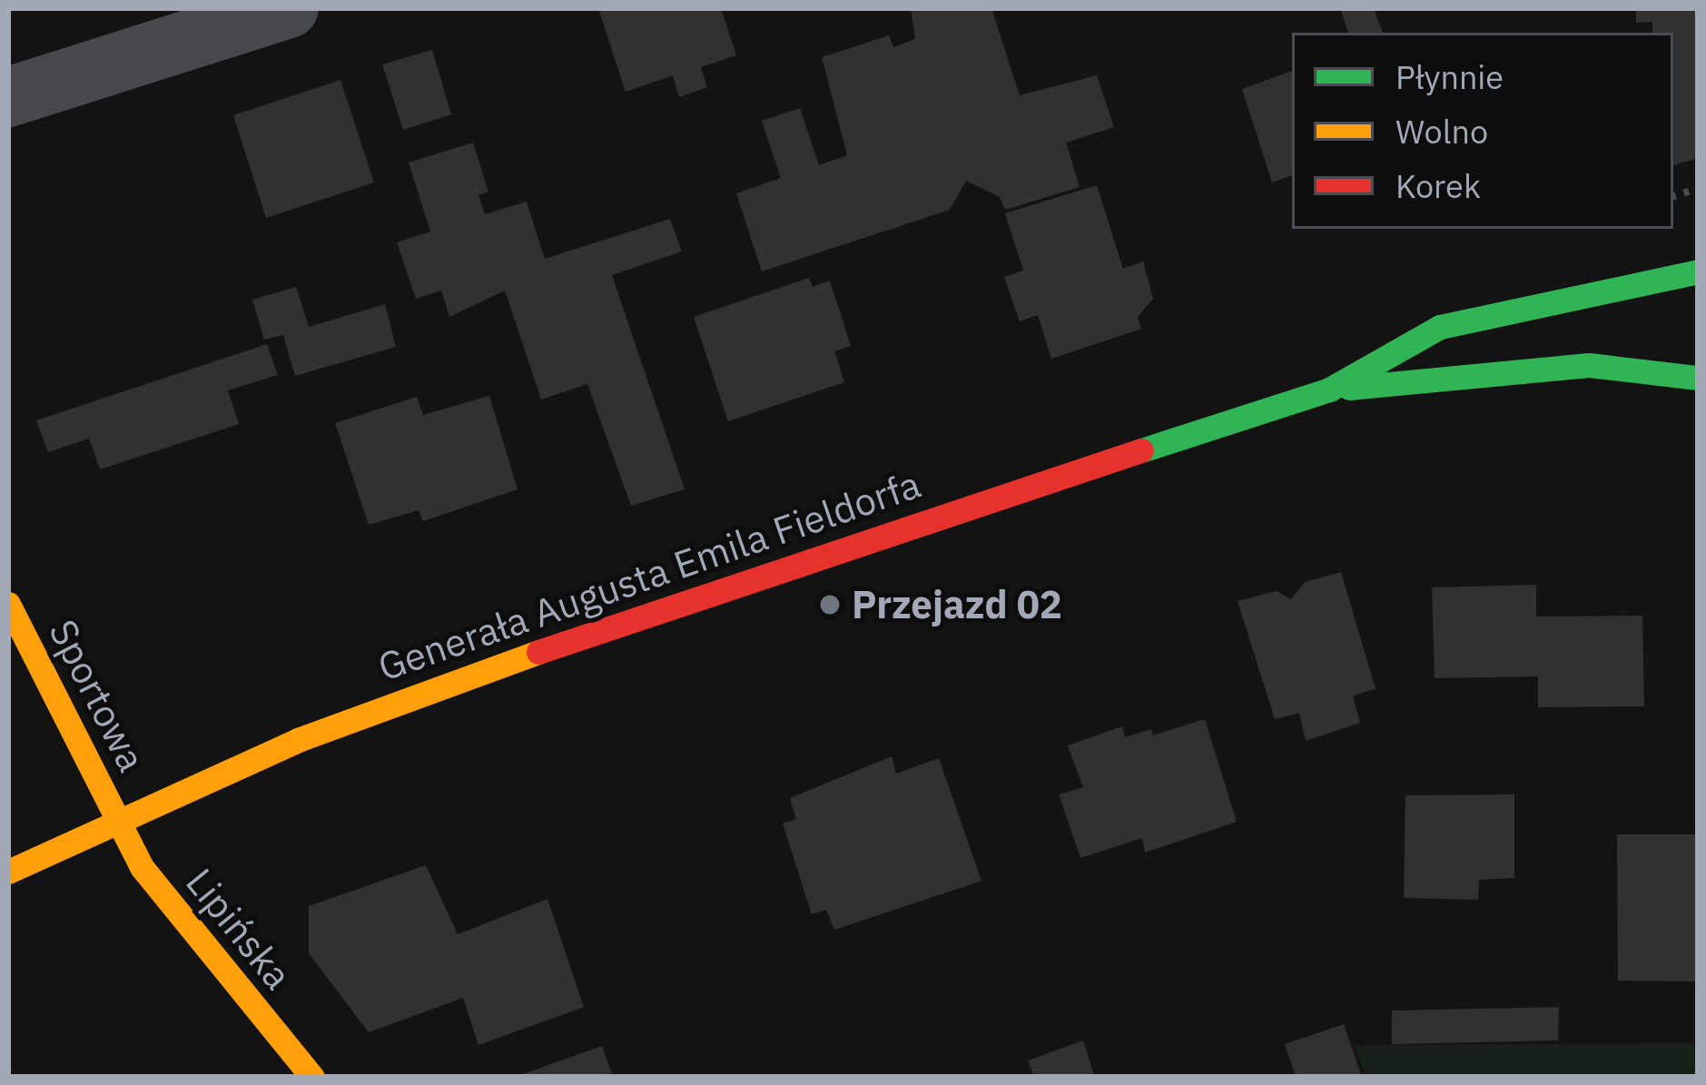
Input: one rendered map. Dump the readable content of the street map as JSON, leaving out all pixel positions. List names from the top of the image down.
{
  "streets": {
    "street": ["Generała Augusta Emila Fieldorfa", "Sportowa", "Lipińska"]
  },
  "crossings": [
    ["Generała Augusta Emila Fieldorfa", "Sportowa"],
    ["Generała Augusta Emila Fieldorfa", "Lipińska"],
    ["Sportowa", "Lipińska"]
  ],
  "places": ["Przejazd 02"],
  "legend": ["Płynnie", "Wolno", "Korek"]
}
